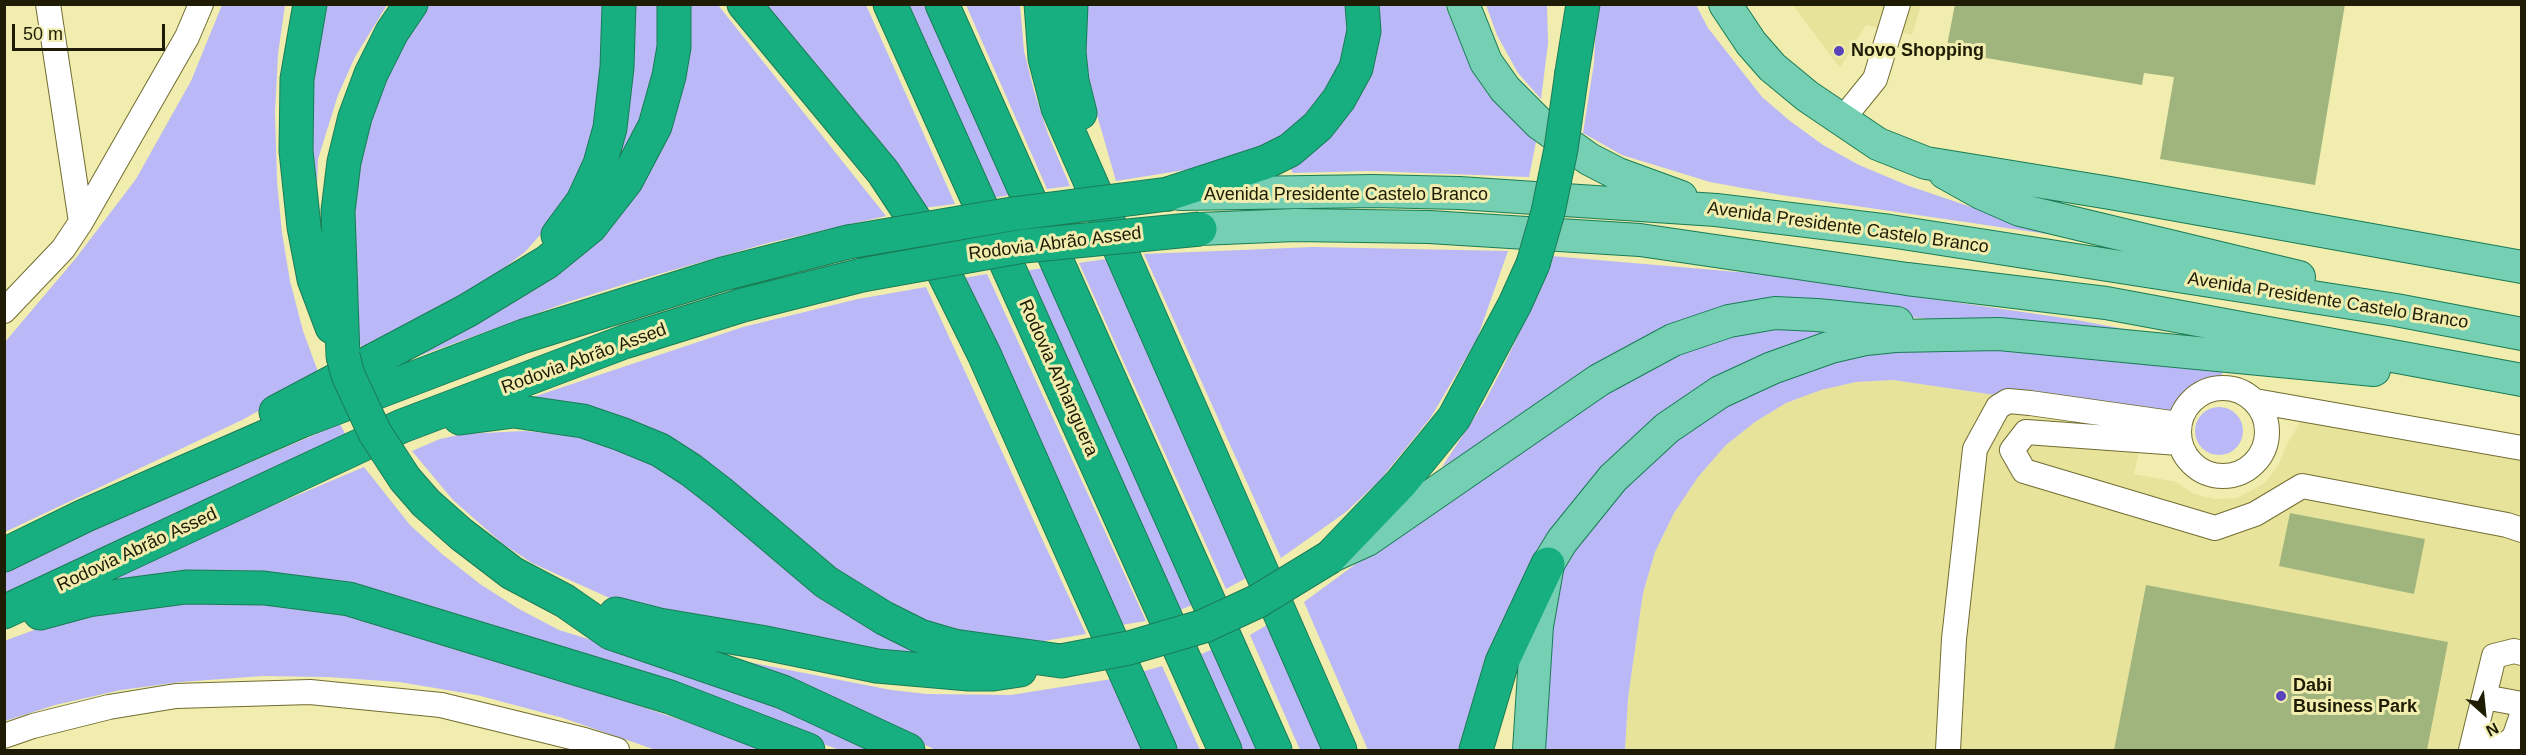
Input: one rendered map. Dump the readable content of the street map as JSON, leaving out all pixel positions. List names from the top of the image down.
{
  "streets": {
    "highway": ["Rodovia Abrão Assed", "Rodovia Anhanguera"],
    "main road": ["Avenida Presidente Castelo Branco"]
  },
  "crossings": [
    ["Avenida Presidente Castelo Branco", "Rodovia Abrão Assed"]
  ],
  "places": ["Novo Shopping", "Dabi Business Park"],
  "scale_bar": "50 m",
  "north": "bottom right"
}
